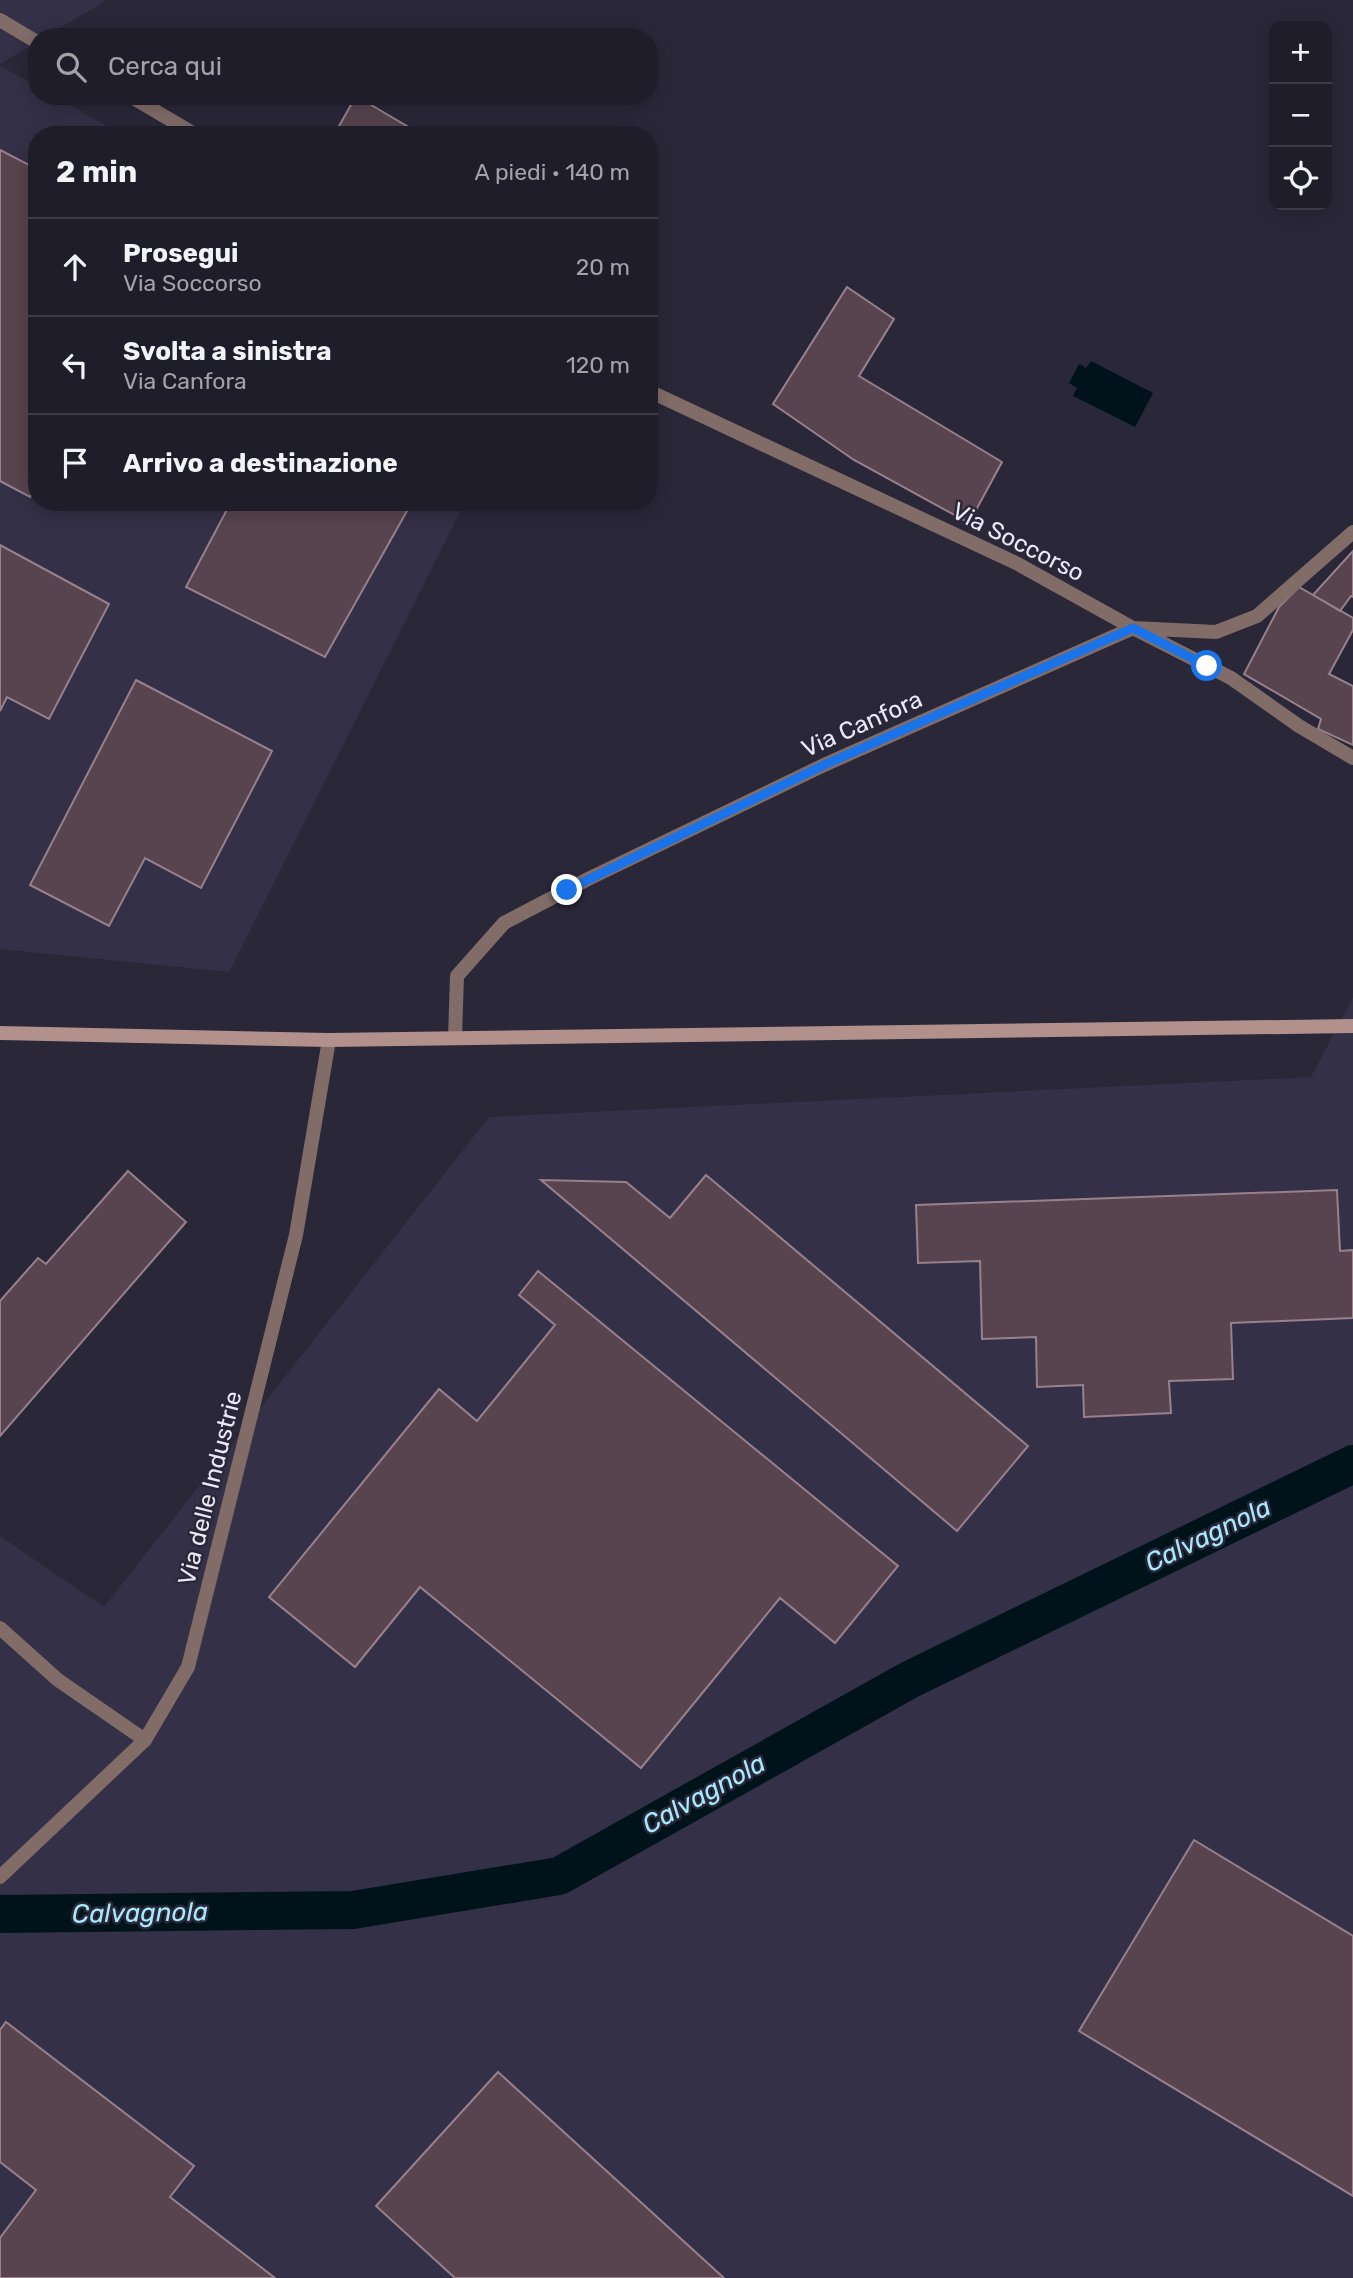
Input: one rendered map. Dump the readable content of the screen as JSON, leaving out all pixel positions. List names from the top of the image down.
{
  "streets": {
    "street": ["Via Soccorso", "Via Canfora", "Via delle Industrie"]
  },
  "crossings": [
    ["Via Soccorso", "Via Canfora"]
  ],
  "water": ["Calvagnola"],
  "page": {
    "map_buttons": ["+", "−"],
    "search": "Cerca qui",
    "heading": ["2 min", "A piedi · 140 m"],
    "list": [
      ["Prosegui", "Via Soccorso", "20 m"],
      ["Svolta a sinistra", "Via Canfora", "120 m"],
      "Arrivo a destinazione"
    ]
  }
}
